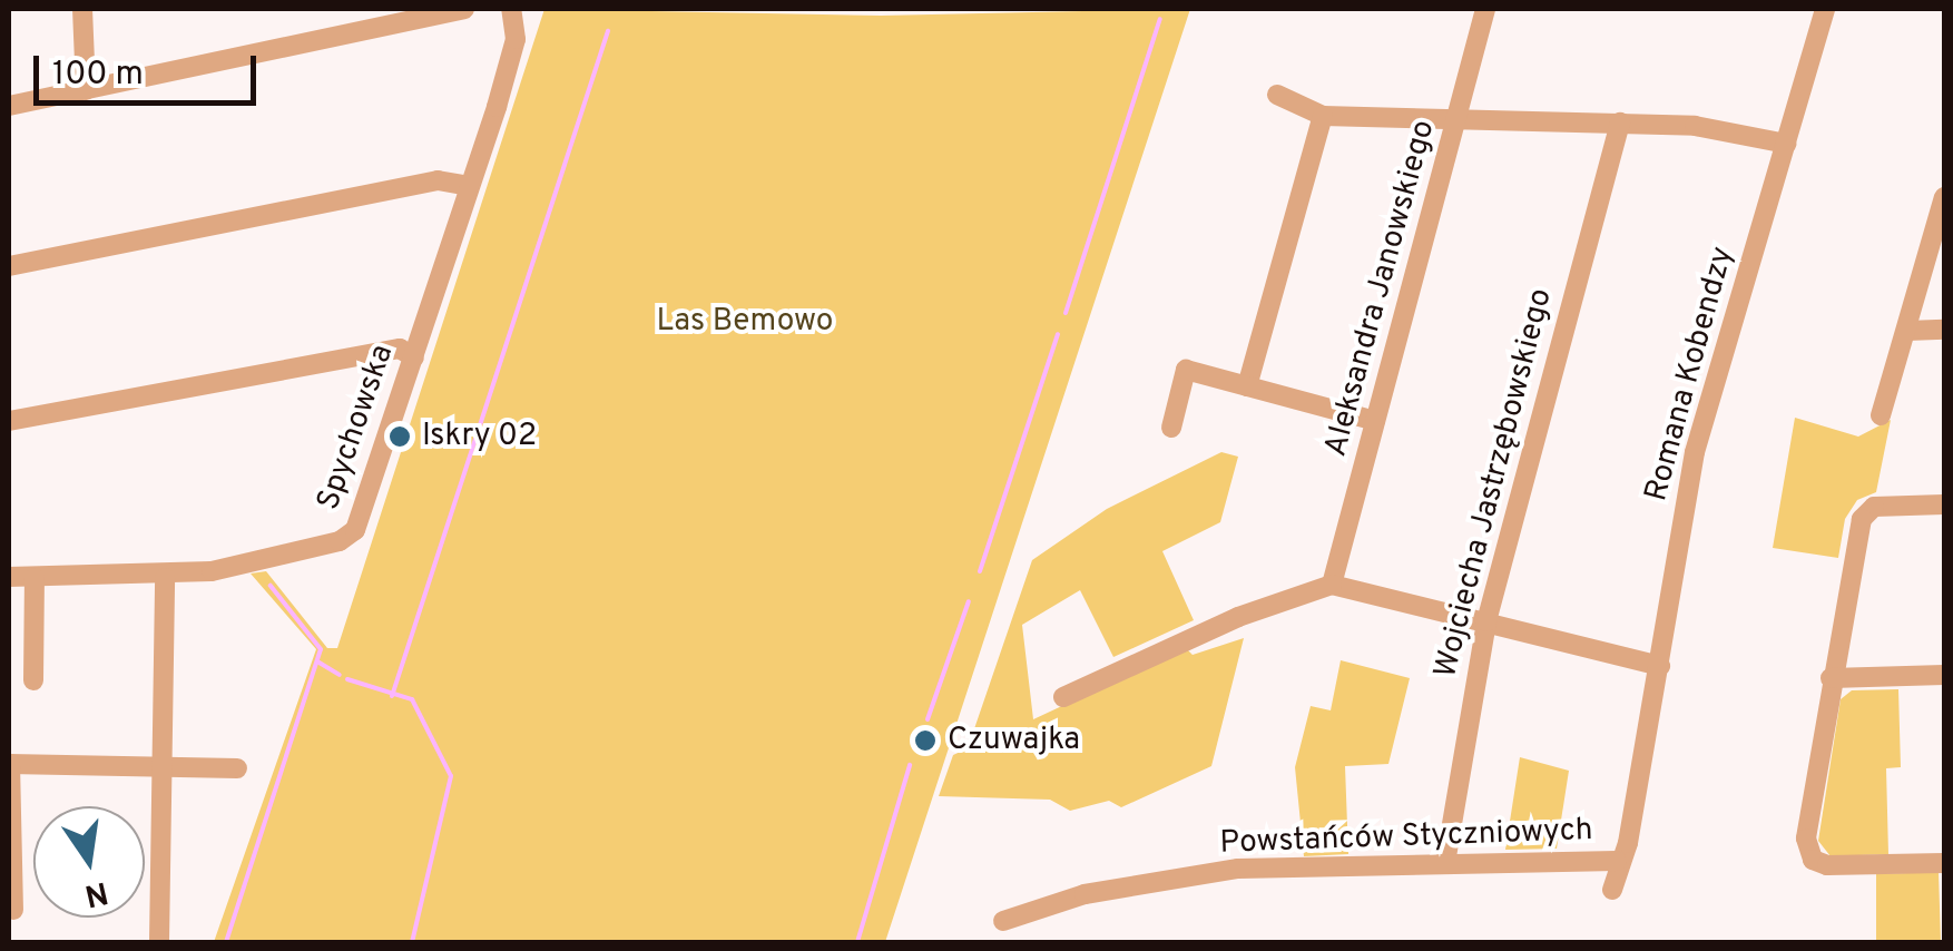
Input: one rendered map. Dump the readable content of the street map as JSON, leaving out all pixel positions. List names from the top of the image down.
{
  "streets": {
    "street": [
      "Aleksandra Janowskiego",
      "Romana Kobendzy",
      "Spychowska",
      "Wojciecha Jastrzębowskiego",
      "Powstańców Styczniowych"
    ]
  },
  "crossings": [
    ["Romana Kobendzy", "Powstańców Styczniowych"],
    ["Wojciecha Jastrzębowskiego", "Powstańców Styczniowych"]
  ],
  "parks": ["Las Bemowo"],
  "places": ["Iskry 02", "Czuwajka"],
  "scale_bar": "100 m",
  "north": "bottom"
}
